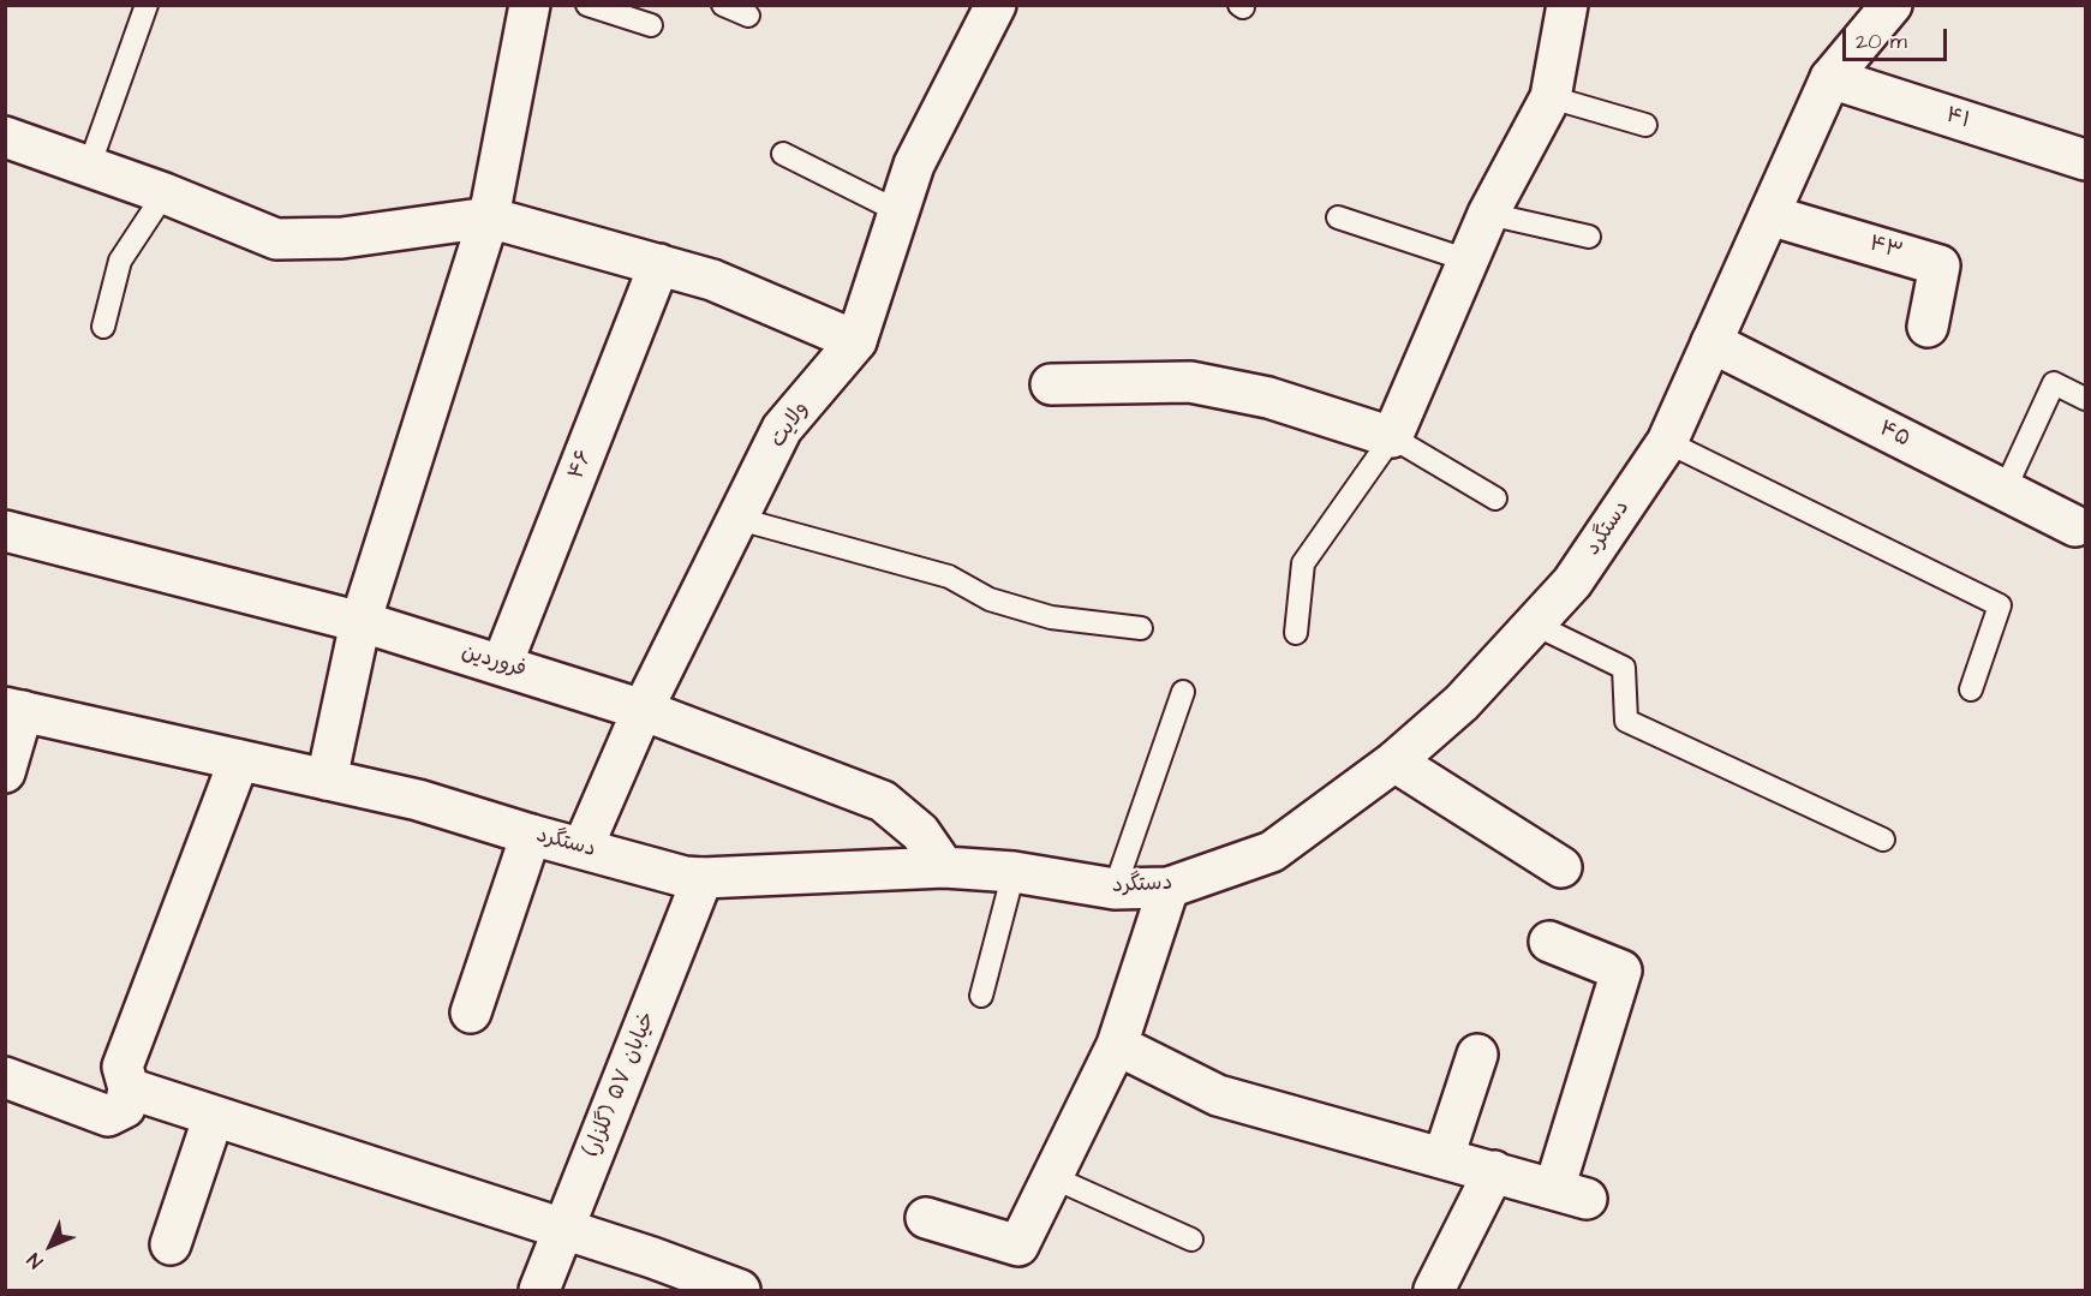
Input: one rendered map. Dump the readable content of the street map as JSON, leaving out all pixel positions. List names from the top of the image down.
{
  "streets": {
    "street": [
      "۴۱",
      "۴۳",
      "ولایت",
      "۴۵",
      "۴۶",
      "دستگرد",
      "فروردین",
      "خیابان ۵۷ (گلزار)"
    ]
  },
  "crossings": [
    ["۴۱", "دستگرد"],
    ["۴۳", "دستگرد"],
    ["ولایت", "دستگرد"],
    ["ولایت", "فروردین"],
    ["۴۵", "دستگرد"],
    ["۴۶", "فروردین"],
    ["دستگرد", "فروردین"],
    ["دستگرد", "خیابان ۵۷ (گلزار)"]
  ],
  "scale_bar": "20 m",
  "north": "bottom left"
}
